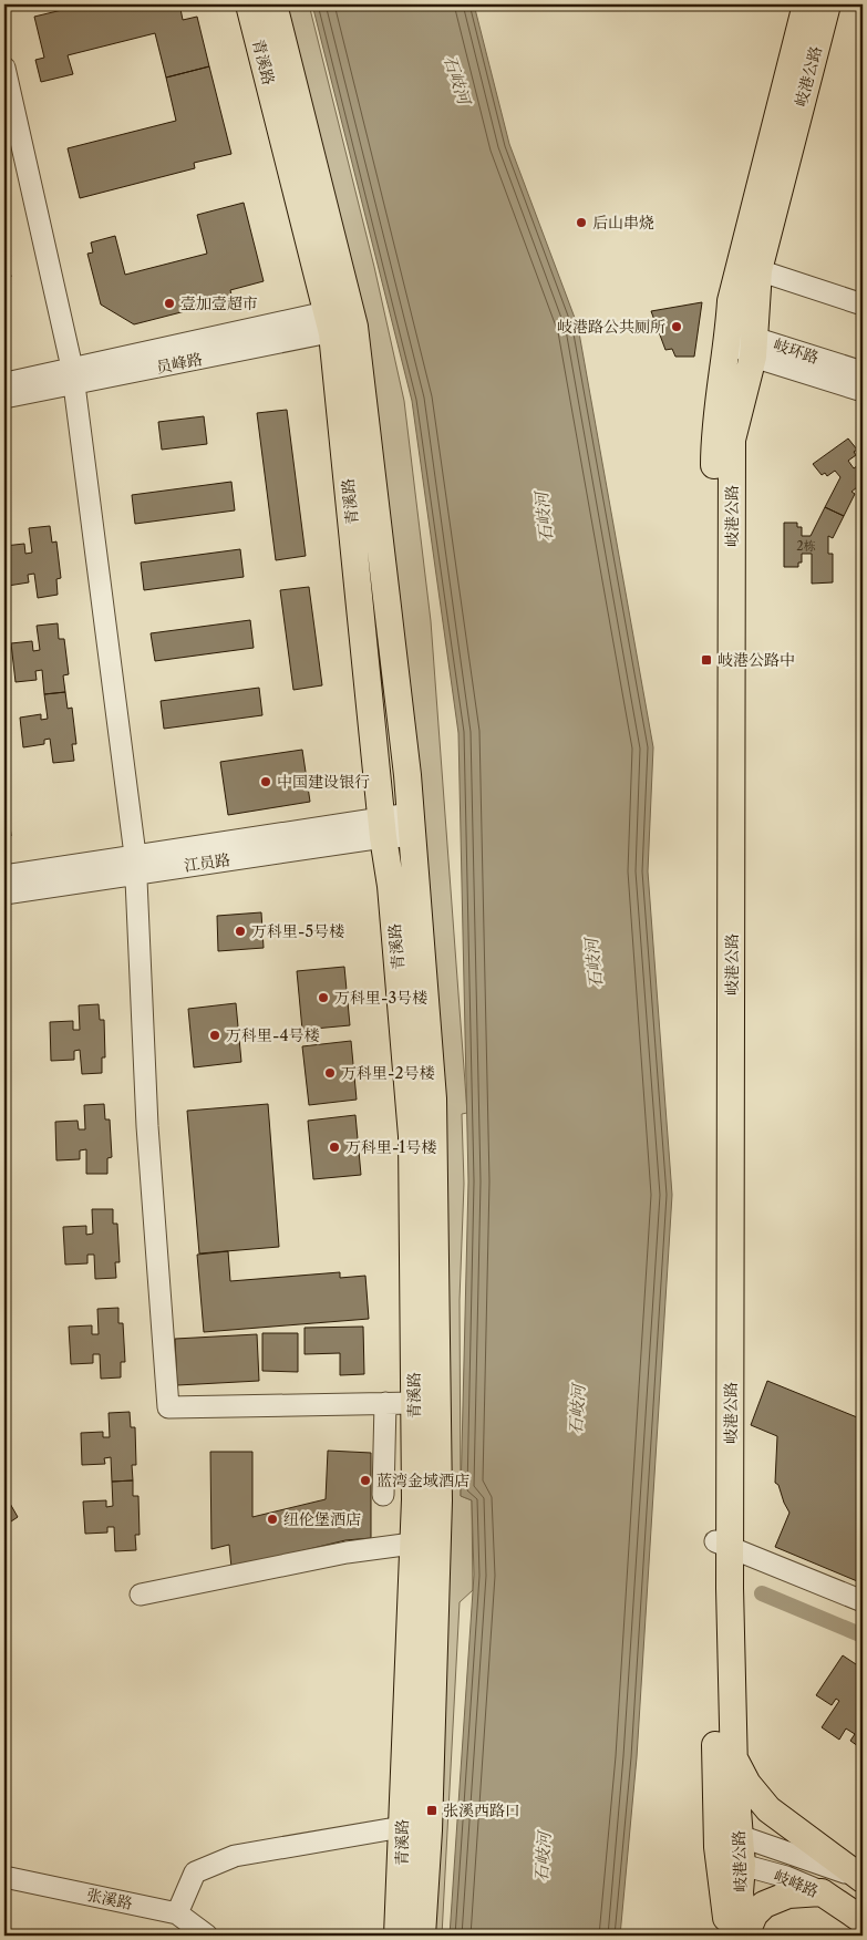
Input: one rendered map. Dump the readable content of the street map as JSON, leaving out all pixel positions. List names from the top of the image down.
{
  "streets": {
    "main road": ["青溪路", "岐港公路", "岐峰路"],
    "street": [
      "岐环路",
      "员峰路",
      "江员路",
      "张溪路"
    ]
  },
  "crossings": [
    ["青溪路", "员峰路"],
    ["青溪路", "江员路"],
    ["岐港公路", "岐环路"],
    ["岐港公路", "岐峰路"]
  ],
  "water": ["石岐河"],
  "places": {
    "other": [
      "后山串烧",
      "壹加壹超市",
      "岐港路公共厕所",
      "中国建设银行",
      "万科里-5号楼",
      "万科里-3号楼",
      "万科里-4号楼",
      "万科里-2号楼",
      "万科里-1号楼",
      "蓝湾金域酒店",
      "纽伦堡酒店"
    ],
    "transit": ["岐港公路中", "张溪西路口"]
  },
  "house_numbers": ["2栋"]
}
